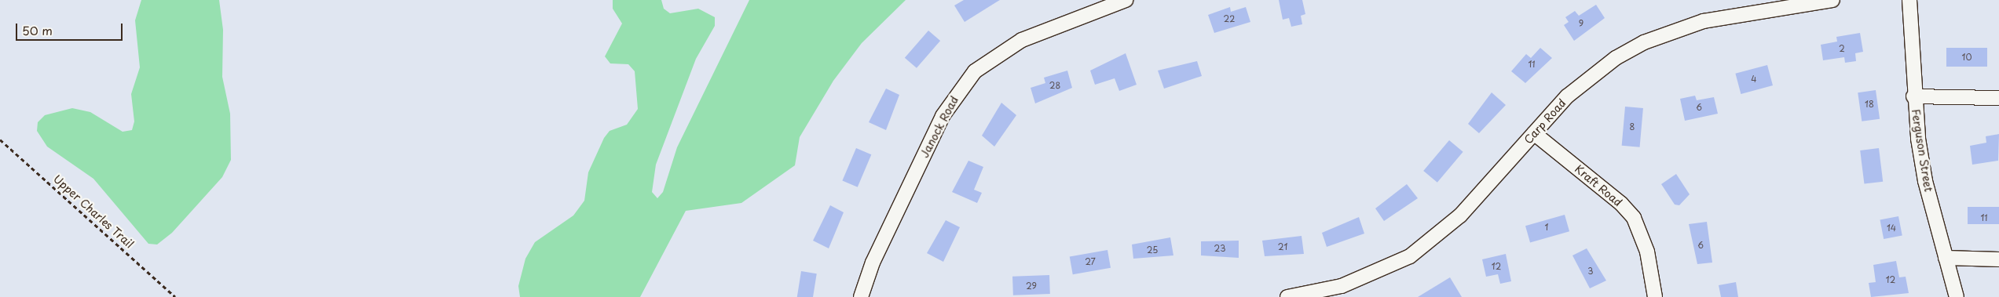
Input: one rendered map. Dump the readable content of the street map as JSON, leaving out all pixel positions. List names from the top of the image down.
{
  "streets": {
    "street": [
      "Carp Road",
      "Janock Road",
      "Ferguson Street",
      "Kraft Road"
    ],
    "path": ["Upper Charles Trail"]
  },
  "crossings": [
    ["Carp Road", "Kraft Road"]
  ],
  "house_numbers": [
    "22",
    "9",
    "2",
    "10",
    "11",
    "4",
    "28",
    "18",
    "6",
    "8",
    "11",
    "1",
    "14",
    "6",
    "21",
    "23",
    "25",
    "27",
    "12",
    "3",
    "12",
    "29"
  ],
  "scale_bar": "50 m"
}
